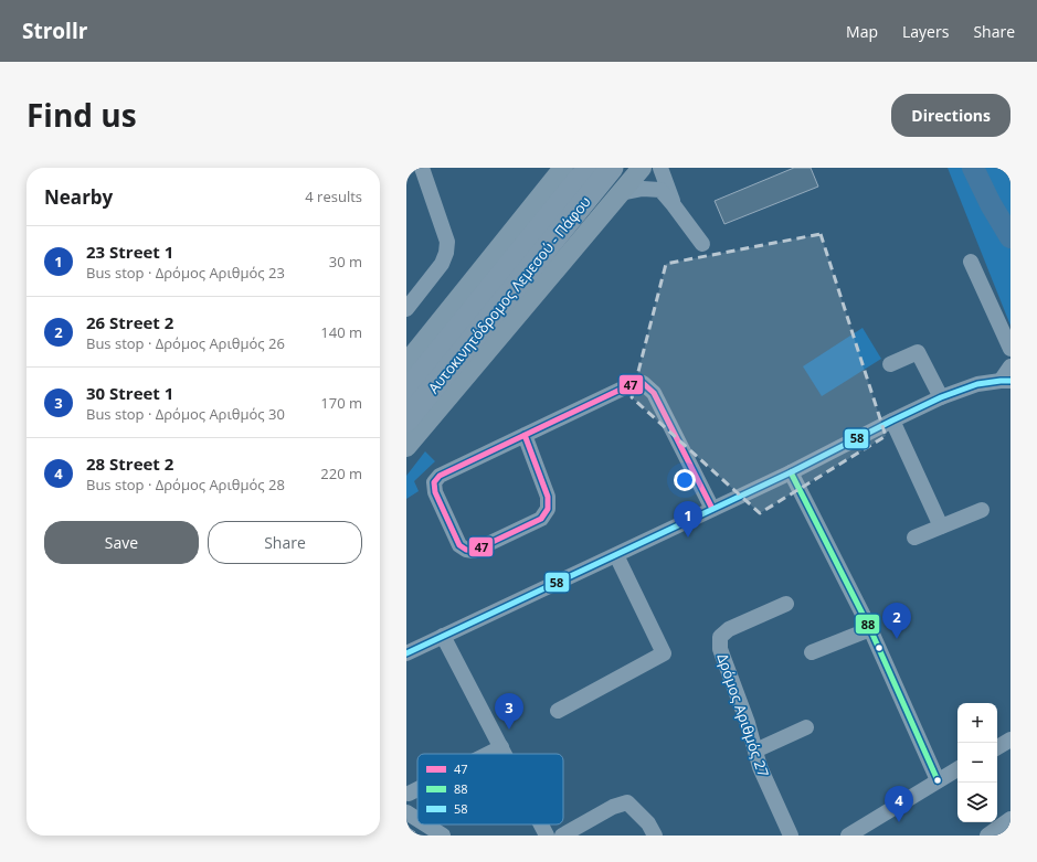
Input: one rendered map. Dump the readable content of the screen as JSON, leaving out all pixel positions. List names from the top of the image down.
{
  "streets": {
    "highway": ["Αυτοκινητόδρομος Λεμεσού - Πάφου"],
    "street": ["Δρόμος Αριθμός 27"]
  },
  "lines": ["transit line 58", "transit line 47", "transit line 88"],
  "legend": ["47", "88", "58"],
  "page": {
    "header": "Strollr",
    "nav": ["Map", "Layers", "Share"],
    "title": "Find us",
    "buttons": [
      "Directions",
      ["Save", "Share"]
    ],
    "heading": ["Nearby", "4 results"],
    "list": [
      {
        "mark": "1",
        "name": "23 Street 1",
        "note": "Bus stop · Δρόμος Αριθμός 23",
        "value": "30 m"
      },
      {
        "mark": "2",
        "name": "26 Street 2",
        "note": "Bus stop · Δρόμος Αριθμός 26",
        "value": "140 m"
      },
      {
        "mark": "3",
        "name": "30 Street 1",
        "note": "Bus stop · Δρόμος Αριθμός 30",
        "value": "170 m"
      },
      {
        "mark": "4",
        "name": "28 Street 2",
        "note": "Bus stop · Δρόμος Αριθμός 28",
        "value": "220 m"
      }
    ],
    "pins": [
      "1",
      "2",
      "3",
      "4"
    ],
    "map_buttons": ["+", "−"]
  }
}
